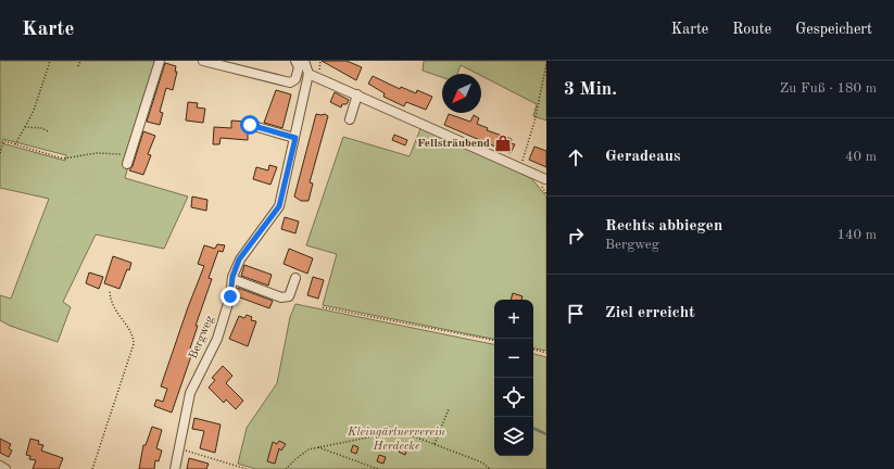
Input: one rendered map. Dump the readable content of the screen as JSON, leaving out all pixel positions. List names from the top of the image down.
{
  "streets": {
    "street": ["Bergweg"]
  },
  "parks": ["Kleingärtnerverein Herdecke"],
  "places": {
    "shop": ["Fellsträubend"]
  },
  "north": "bottom left",
  "page": {
    "header": "Karte",
    "nav": ["Karte", "Route", "Gespeichert"],
    "heading": ["3 Min.", "Zu Fuß · 180 m"],
    "list": [
      ["Geradeaus", "40 m"],
      ["Rechts abbiegen", "Bergweg", "140 m"],
      "Ziel erreicht"
    ],
    "map_buttons": ["+", "−"]
  }
}
